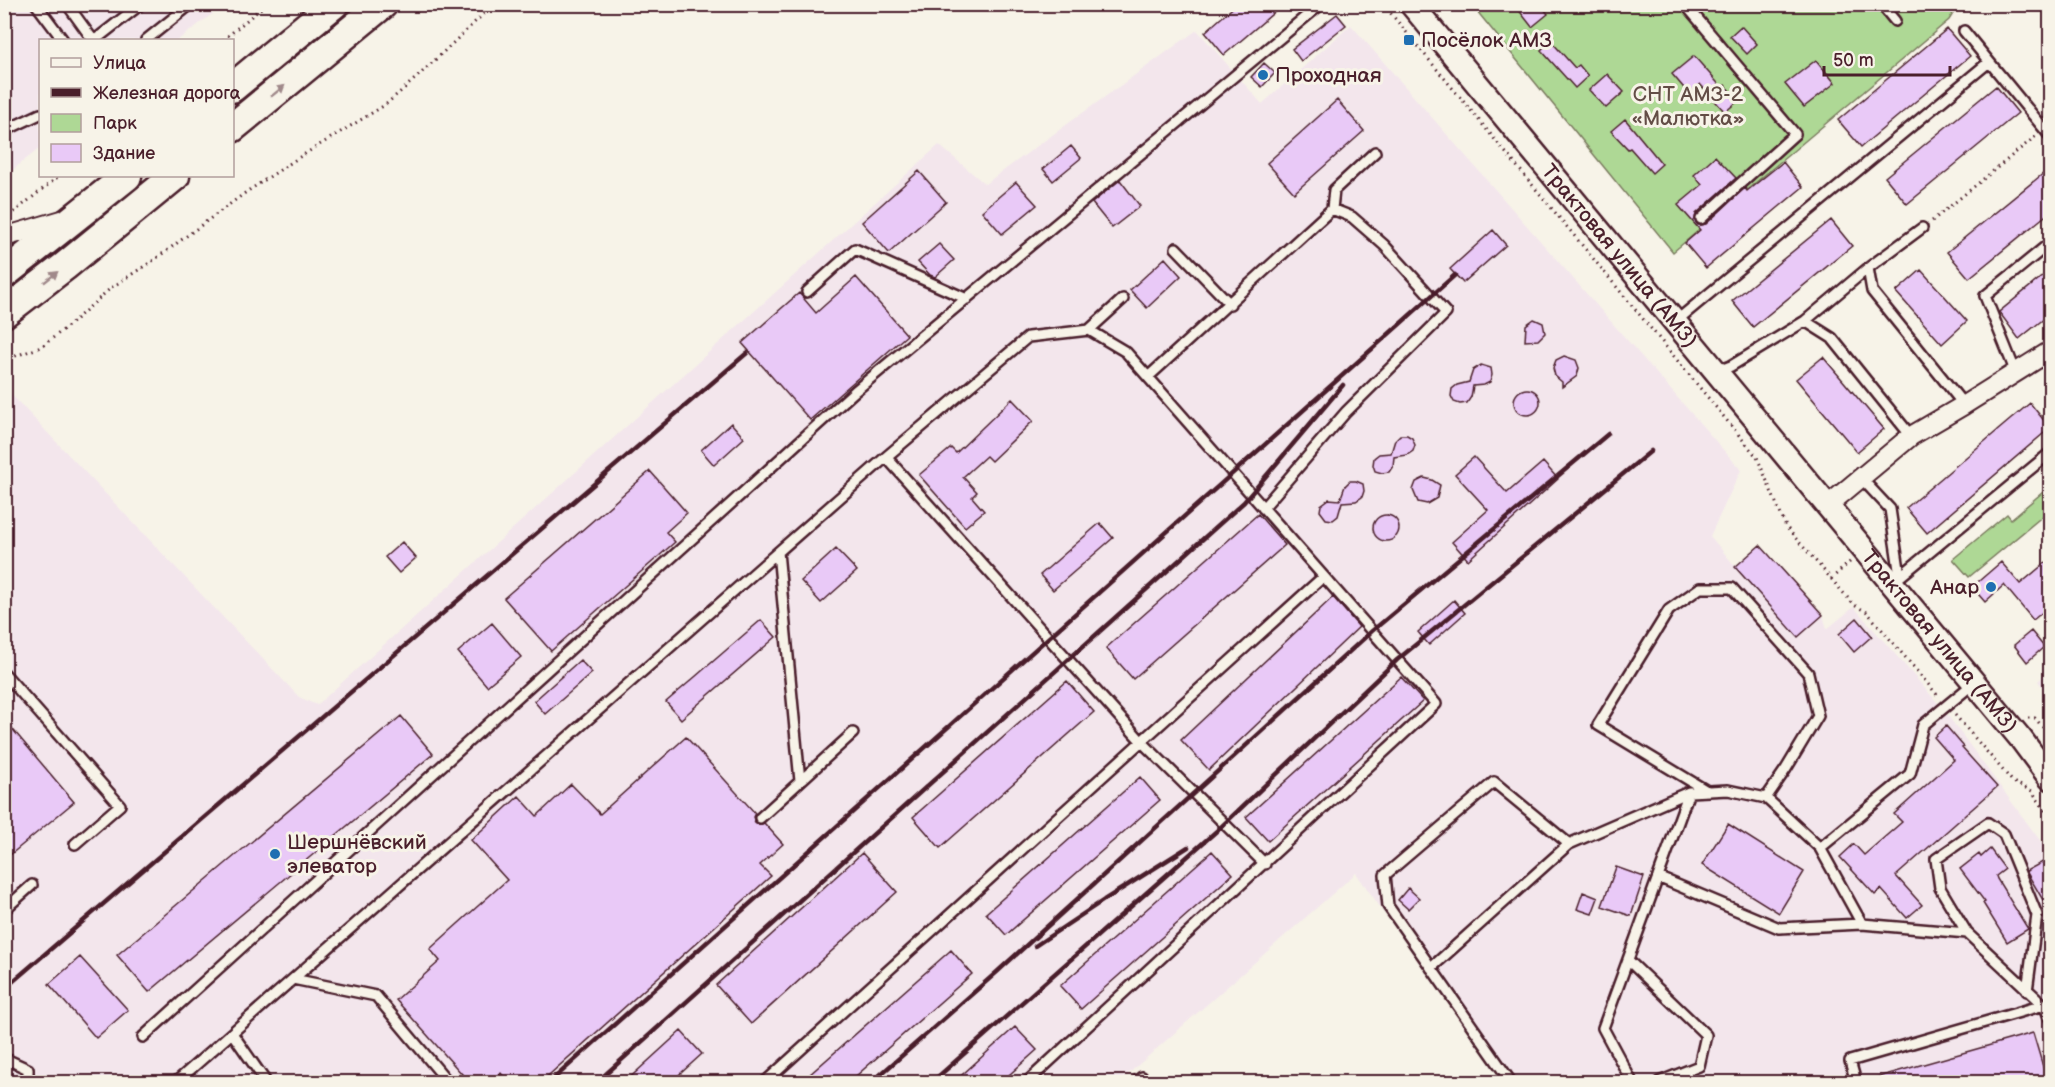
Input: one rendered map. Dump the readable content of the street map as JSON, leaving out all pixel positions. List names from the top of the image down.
{
  "streets": {
    "street": ["Трактовая улица (АМЗ)"]
  },
  "parks": ["СНТ АМЗ-2 «Малютка»"],
  "places": {
    "transit": ["Посёлок АМЗ"],
    "other": ["Проходная", "Анар", "Шершнёвский элеватор"]
  },
  "legend": [
    "Улица",
    "Железная дорога",
    "Парк",
    "Здание"
  ],
  "scale_bar": "50 m"
}
